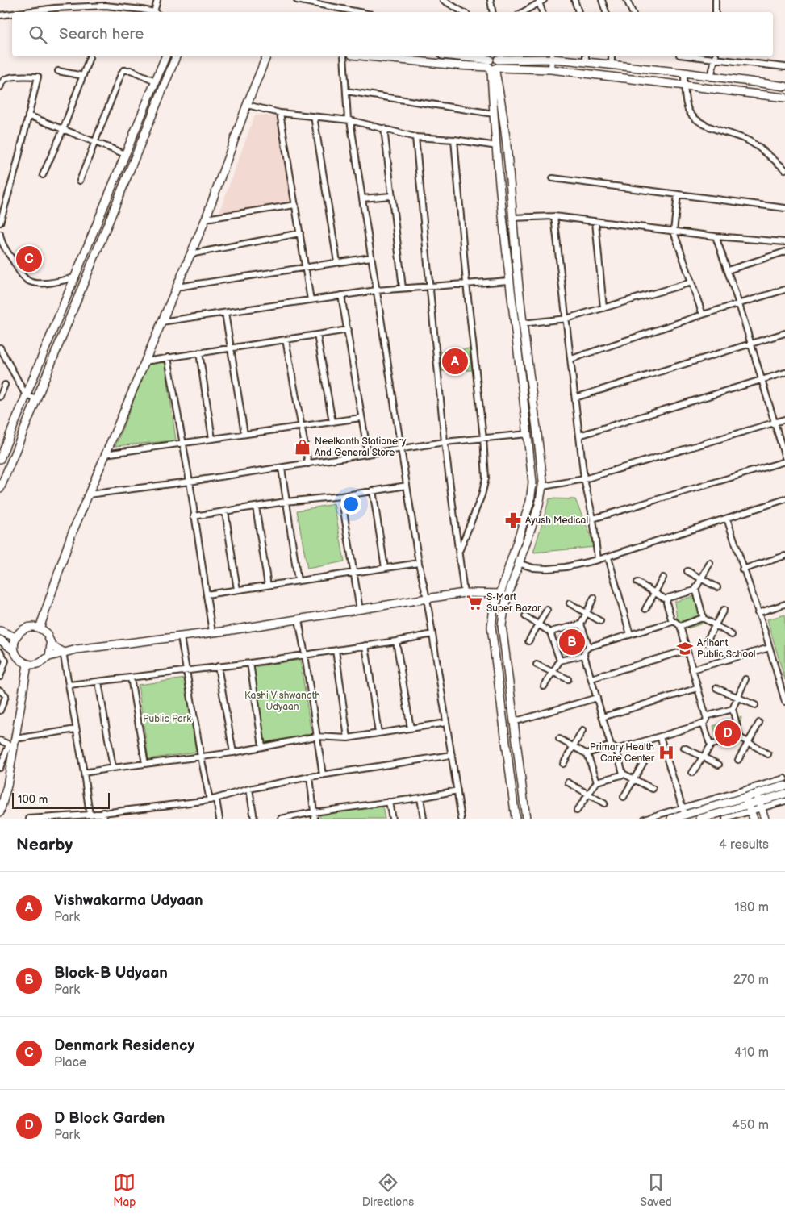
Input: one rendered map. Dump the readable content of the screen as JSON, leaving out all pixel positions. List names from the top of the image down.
{
  "parks": ["Kashi Vishwanath Udyaan", "Public Park"],
  "places": {
    "shop": ["Neelkanth Stationery And General Store"],
    "pharmacy": ["Ayush Medical"],
    "supermarket": ["S-Mart Super Bazar"],
    "school or university": ["Arihant Public School"],
    "hospital": ["Primary Health Care Center"]
  },
  "scale_bar": "100 m",
  "page": {
    "search": "Search here",
    "pins": [
      "C",
      "A",
      "B",
      "D"
    ],
    "scale": "100 m",
    "heading": ["Nearby", "4 results"],
    "list": [
      {
        "mark": "A",
        "name": "Vishwakarma Udyaan",
        "note": "Park",
        "value": "180 m"
      },
      {
        "mark": "B",
        "name": "Block-B Udyaan",
        "note": "Park",
        "value": "270 m"
      },
      {
        "mark": "C",
        "name": "Denmark Residency",
        "note": "Place",
        "value": "410 m"
      },
      {
        "mark": "D",
        "name": "D Block Garden",
        "note": "Park",
        "value": "450 m"
      }
    ],
    "nav": ["Map", "Directions", "Saved"]
  }
}
